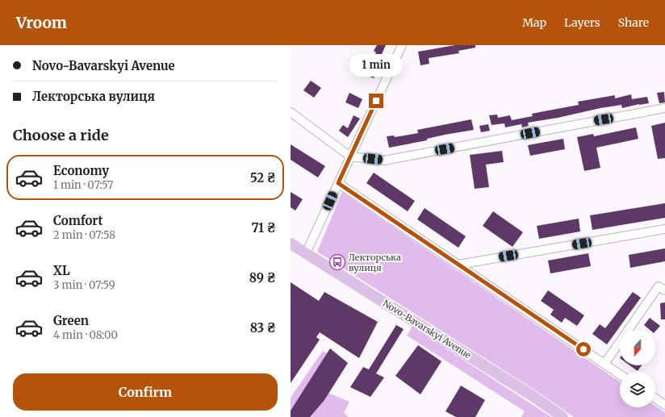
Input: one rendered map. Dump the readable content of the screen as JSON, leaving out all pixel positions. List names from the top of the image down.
{
  "streets": {
    "main road": ["Novo-Bavarskyi Avenue"]
  },
  "places": {
    "bus stop": ["Лекторська вулиця"]
  },
  "north": "bottom",
  "page": {
    "header": "Vroom",
    "nav": ["Map", "Layers", "Share"],
    "banner": ["Novo-Bavarskyi Avenue", "Лекторська вулиця"],
    "bubble": "1 min",
    "heading": "Choose a ride",
    "list": [
      {
        "name": "Economy",
        "note": "1 min · 07:57",
        "value": "52 ₴"
      },
      {
        "name": "Comfort",
        "note": "2 min · 07:58",
        "value": "71 ₴"
      },
      {
        "name": "XL",
        "note": "3 min · 07:59",
        "value": "89 ₴"
      },
      {
        "name": "Green",
        "note": "4 min · 08:00",
        "value": "83 ₴"
      }
    ],
    "buttons": "Confirm"
  }
}
